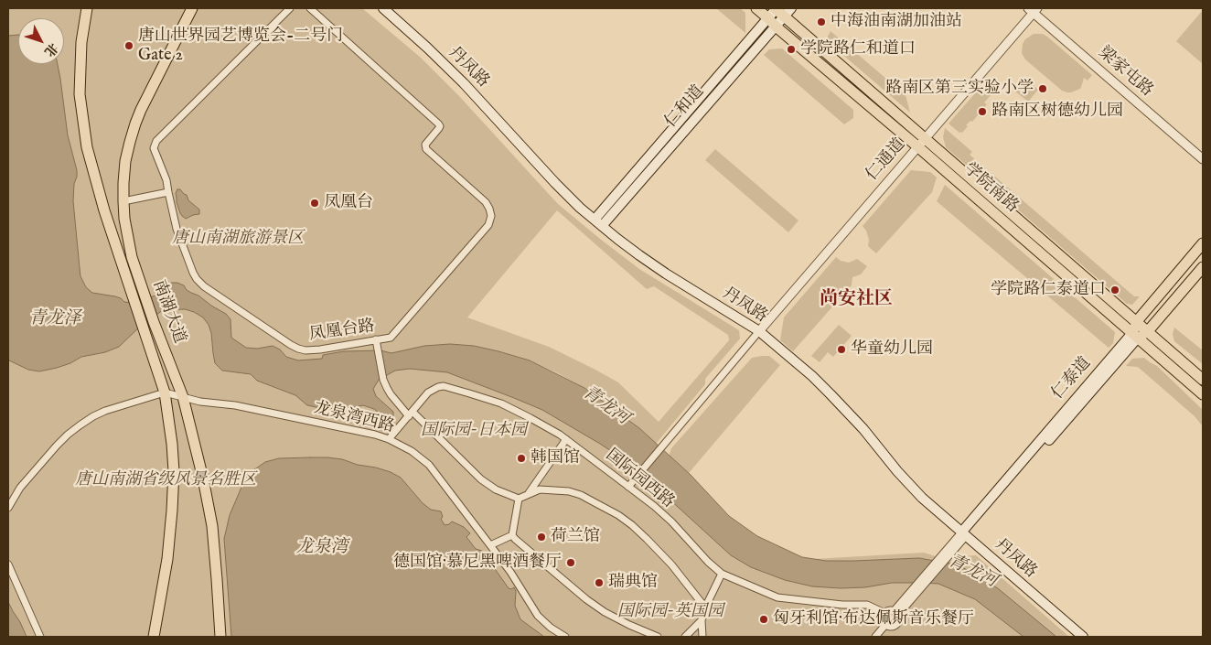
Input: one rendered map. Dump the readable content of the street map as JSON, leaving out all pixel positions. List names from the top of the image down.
{
  "streets": {
    "main road": [
      "丹凤路",
      "仁和道",
      "学院南路",
      "南湖大道",
      "仁泰道"
    ],
    "street": [
      "梁家屯路",
      "仁通道",
      "凤凰台路",
      "龙泉湾西路",
      "国际园西路"
    ]
  },
  "crossings": [
    ["丹凤路", "仁和道"],
    ["丹凤路", "仁通道"],
    ["丹凤路", "仁泰道"],
    ["梁家屯路", "仁通道"],
    ["仁和道", "学院南路"],
    ["仁通道", "学院南路"],
    ["学院南路", "仁泰道"],
    ["南湖大道", "龙泉湾西路"],
    ["龙泉湾西路", "国际园西路"]
  ],
  "districts": ["尚安社区"],
  "water": ["青龙泽", "青龙河", "龙泉湾"],
  "parks": [
    "唐山南湖旅游景区",
    "国际园-日本园",
    "唐山南湖省级风景名胜区",
    "国际园-英国园"
  ],
  "places": [
    "中海油南湖加油站",
    "唐山世界园艺博览会-二号门 Gate 2",
    "学院路仁和道口",
    "路南区第三实验小学",
    "路南区树德幼儿园",
    "凤凰台",
    "学院路仁泰道口",
    "华童幼儿园",
    "韩国馆",
    "荷兰馆",
    "德国馆·慕尼黑啤酒餐厅",
    "瑞典馆",
    "匈牙利馆·布达佩斯音乐餐厅"
  ],
  "north": "bottom right"
}
